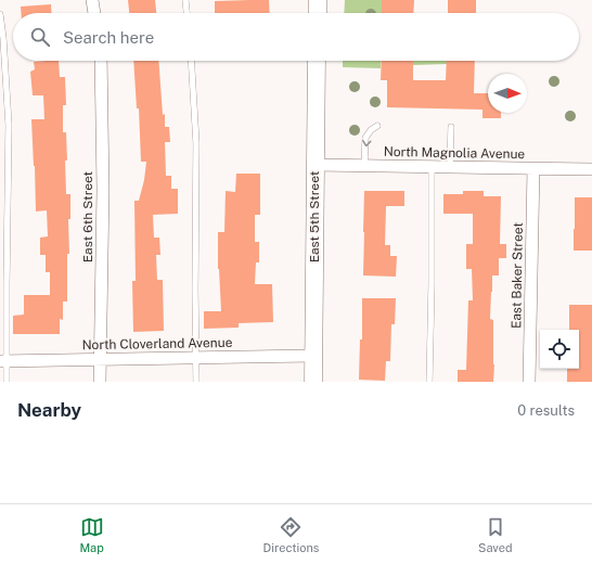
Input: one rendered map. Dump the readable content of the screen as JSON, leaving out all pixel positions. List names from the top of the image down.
{
  "streets": {
    "street": [
      "North Magnolia Avenue",
      "East 6th Street",
      "East 5th Street",
      "East Baker Street",
      "North Cloverland Avenue"
    ]
  },
  "crossings": [
    ["North Magnolia Avenue", "East 5th Street"],
    ["North Magnolia Avenue", "East Baker Street"],
    ["East 6th Street", "North Cloverland Avenue"],
    ["East 5th Street", "North Cloverland Avenue"]
  ],
  "north": "right",
  "page": {
    "search": "Search here",
    "heading": ["Nearby", "0 results"],
    "nav": ["Map", "Directions", "Saved"]
  }
}
